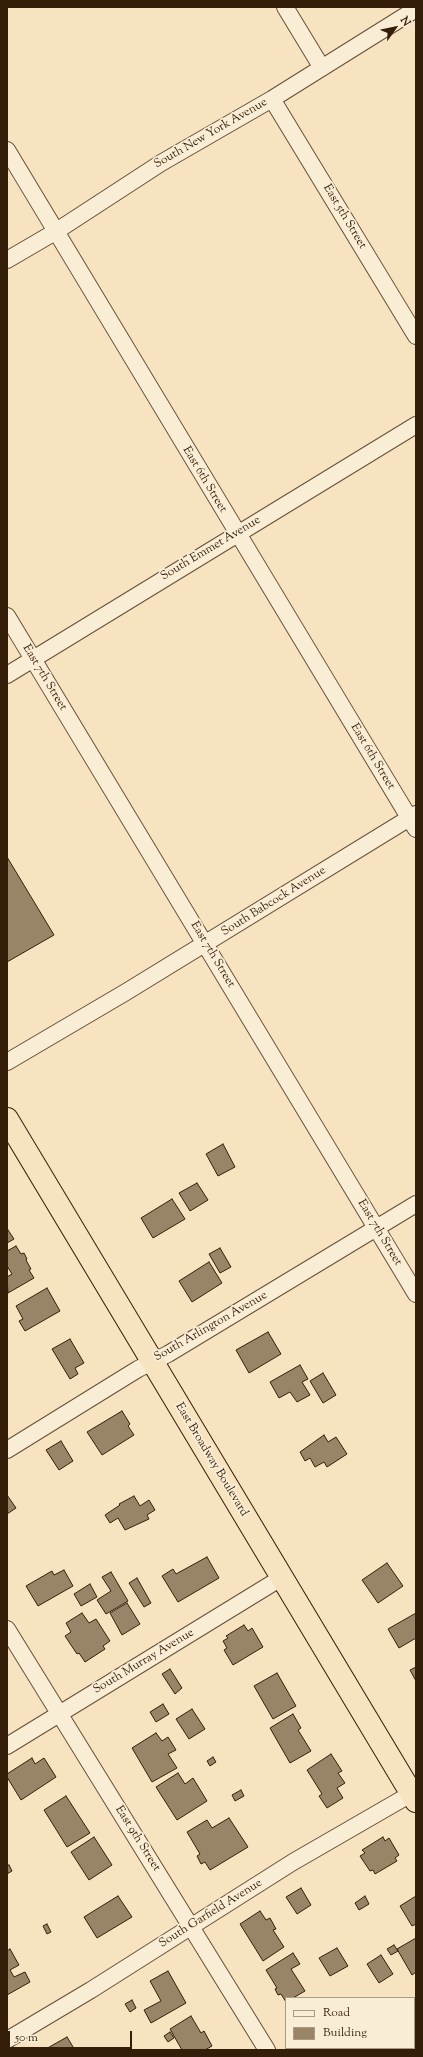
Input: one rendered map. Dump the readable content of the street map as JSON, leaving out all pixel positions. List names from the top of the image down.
{
  "streets": {
    "highway": ["East Broadway Boulevard"],
    "street": [
      "South New York Avenue",
      "East 5th Street",
      "East 6th Street",
      "South Emmet Avenue",
      "East 7th Street",
      "South Babcock Avenue",
      "South Arlington Avenue",
      "South Murray Avenue",
      "East 9th Street",
      "South Garfield Avenue"
    ]
  },
  "crossings": [
    ["South New York Avenue", "East 5th Street"],
    ["South New York Avenue", "East 6th Street"],
    ["East 6th Street", "South Emmet Avenue"],
    ["East 6th Street", "South Babcock Avenue"],
    ["South Emmet Avenue", "East 7th Street"],
    ["East 7th Street", "South Babcock Avenue"],
    ["East 7th Street", "South Arlington Avenue"],
    ["South Arlington Avenue", "East Broadway Boulevard"],
    ["East Broadway Boulevard", "South Murray Avenue"],
    ["East Broadway Boulevard", "South Garfield Avenue"],
    ["South Murray Avenue", "East 9th Street"],
    ["East 9th Street", "South Garfield Avenue"]
  ],
  "legend": ["Road", "Building"],
  "scale_bar": "50 m",
  "north": "top right"
}
